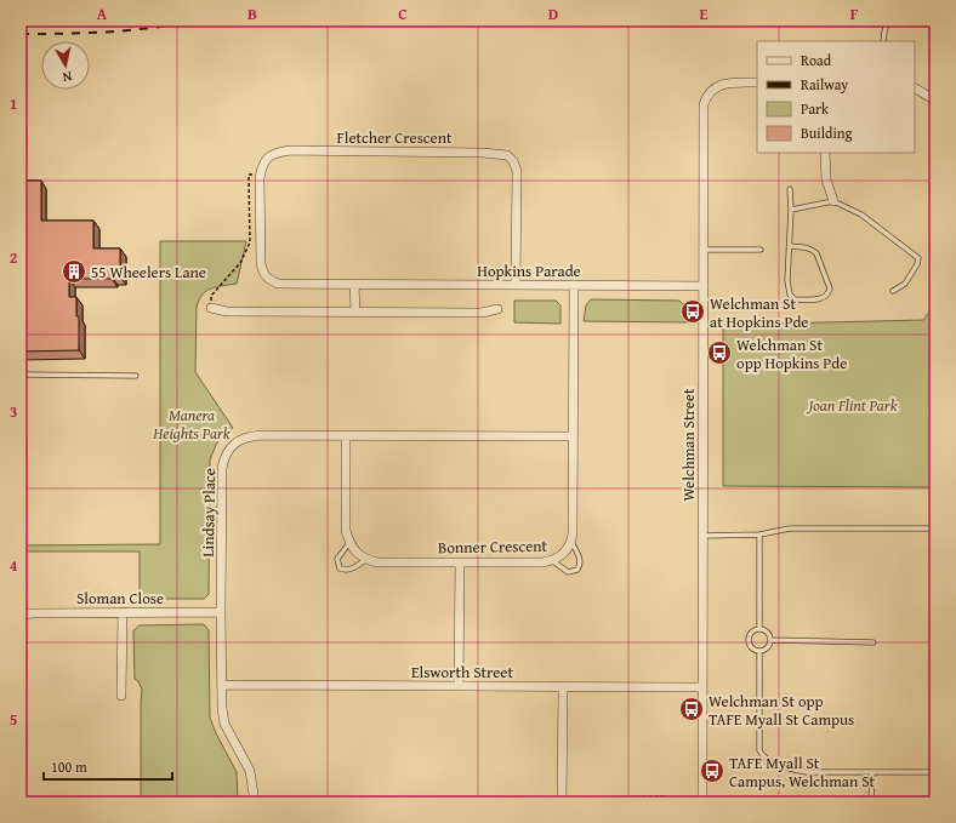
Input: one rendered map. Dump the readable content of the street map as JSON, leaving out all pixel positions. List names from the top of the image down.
{
  "streets": {
    "street": [
      "Fletcher Crescent",
      "Hopkins Parade",
      "Welchman Street",
      "Lindsay Place",
      "Bonner Crescent",
      "Sloman Close",
      "Elsworth Street"
    ]
  },
  "crossings": [
    ["Fletcher Crescent", "Hopkins Parade"],
    ["Hopkins Parade", "Welchman Street"],
    ["Welchman Street", "Elsworth Street"],
    ["Lindsay Place", "Sloman Close"],
    ["Lindsay Place", "Elsworth Street"]
  ],
  "parks": ["Joan Flint Park", "Manera Heights Park"],
  "places": {
    "building": ["55 Wheelers Lane"],
    "bus stop": [
      "Welchman St at Hopkins Pde",
      "Welchman St opp Hopkins Pde",
      "Welchman St opp TAFE Myall St Campus",
      "TAFE Myall St Campus, Welchman St"
    ]
  },
  "legend": [
    "Road",
    "Railway",
    "Park",
    "Building"
  ],
  "scale_bar": "100 m",
  "north": "bottom",
  "grid": {
    "columns": [
      "A",
      "B",
      "C",
      "D",
      "E",
      "F"
    ],
    "rows": [
      "1",
      "2",
      "3",
      "4",
      "5"
    ]
  }
}
